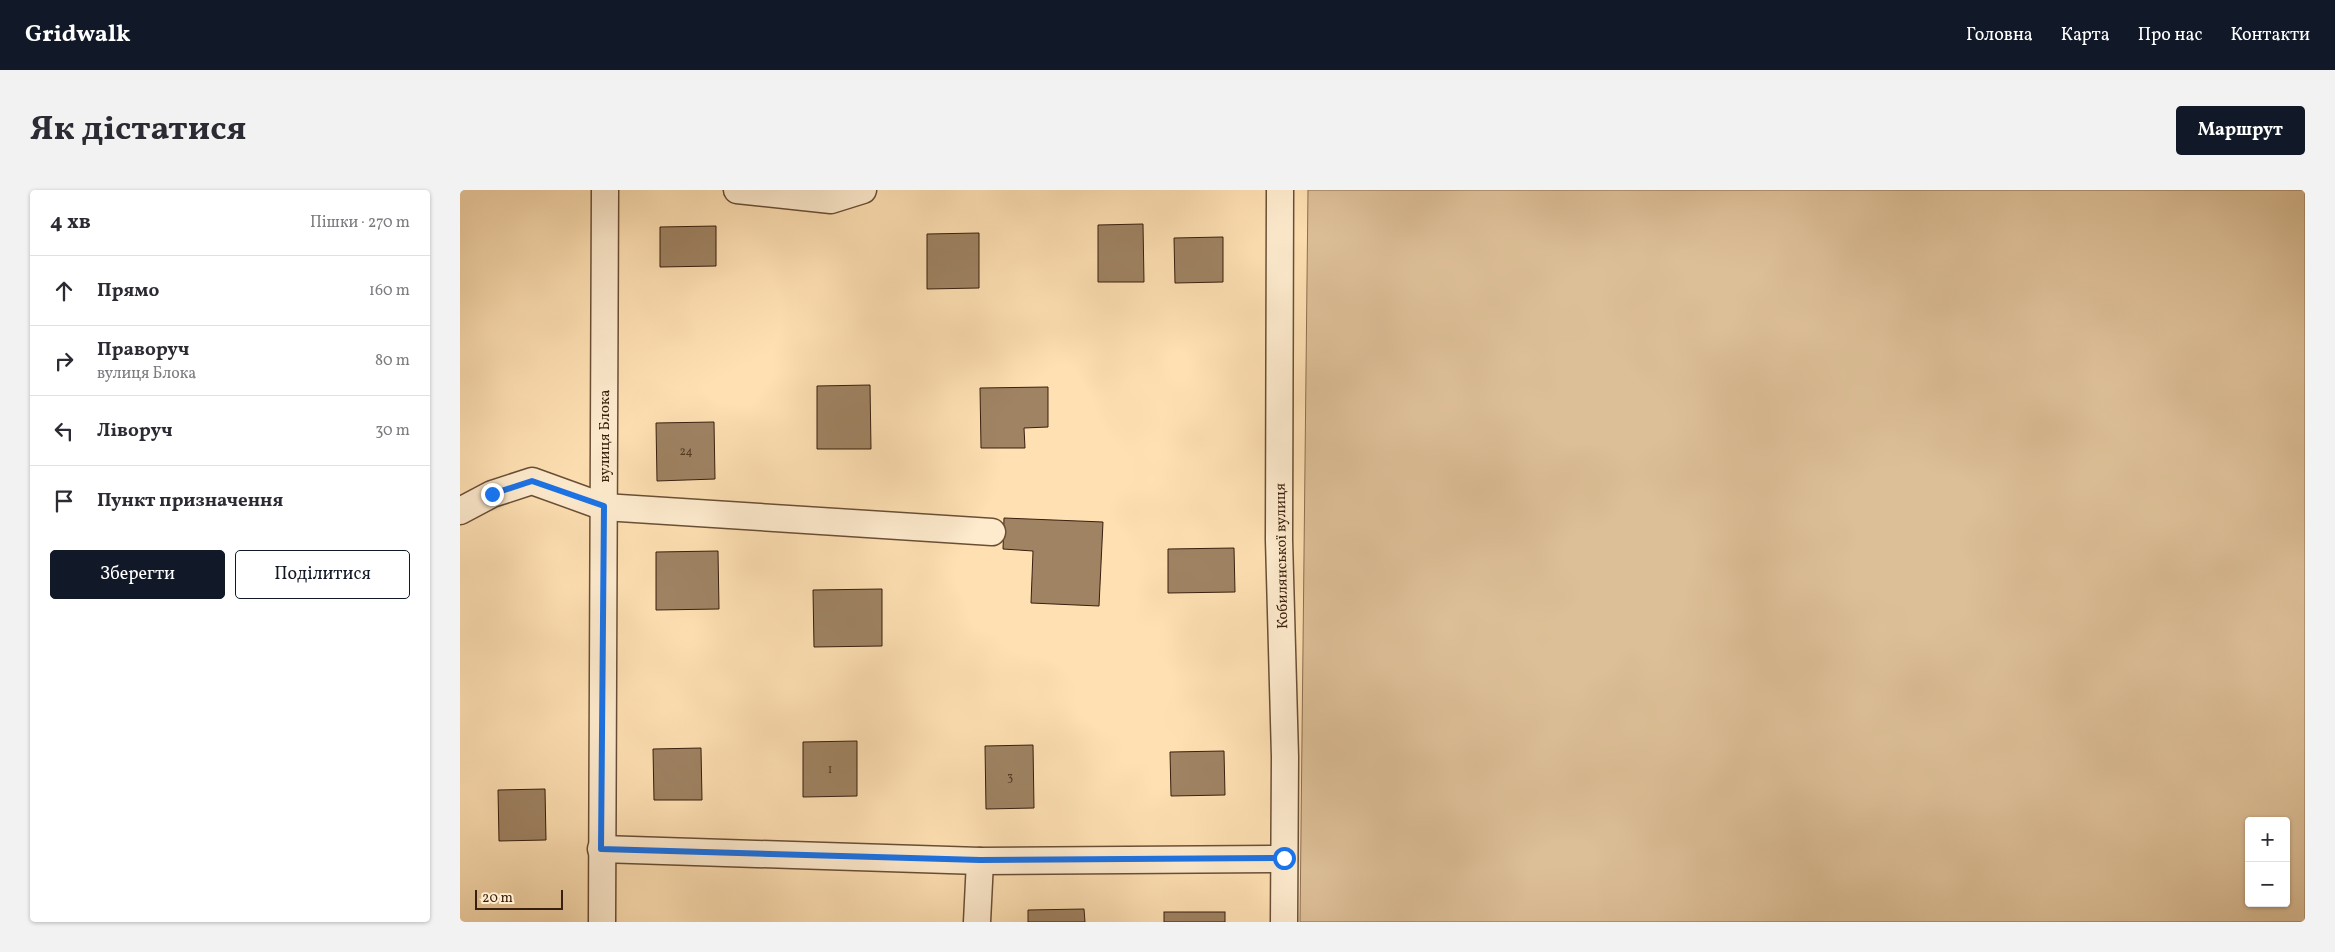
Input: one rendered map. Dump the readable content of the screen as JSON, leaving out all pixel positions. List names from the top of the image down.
{
  "streets": {
    "street": ["вулиця Блока", "Кобилянської вулиця"]
  },
  "house_numbers": ["24", "1", "3"],
  "scale_bar": "20 m",
  "page": {
    "header": "Gridwalk",
    "nav": [
      "Головна",
      "Карта",
      "Про нас",
      "Контакти"
    ],
    "title": "Як дістатися",
    "buttons": [
      "Маршрут",
      ["Зберегти", "Поділитися"]
    ],
    "heading": ["4 хв", "Пішки · 270 m"],
    "list": [
      ["Прямо", "160 m"],
      ["Праворуч", "вулиця Блока", "80 m"],
      ["Ліворуч", "30 m"],
      "Пункт призначення"
    ],
    "map_buttons": ["+", "−"],
    "scale": "20 m"
  }
}
